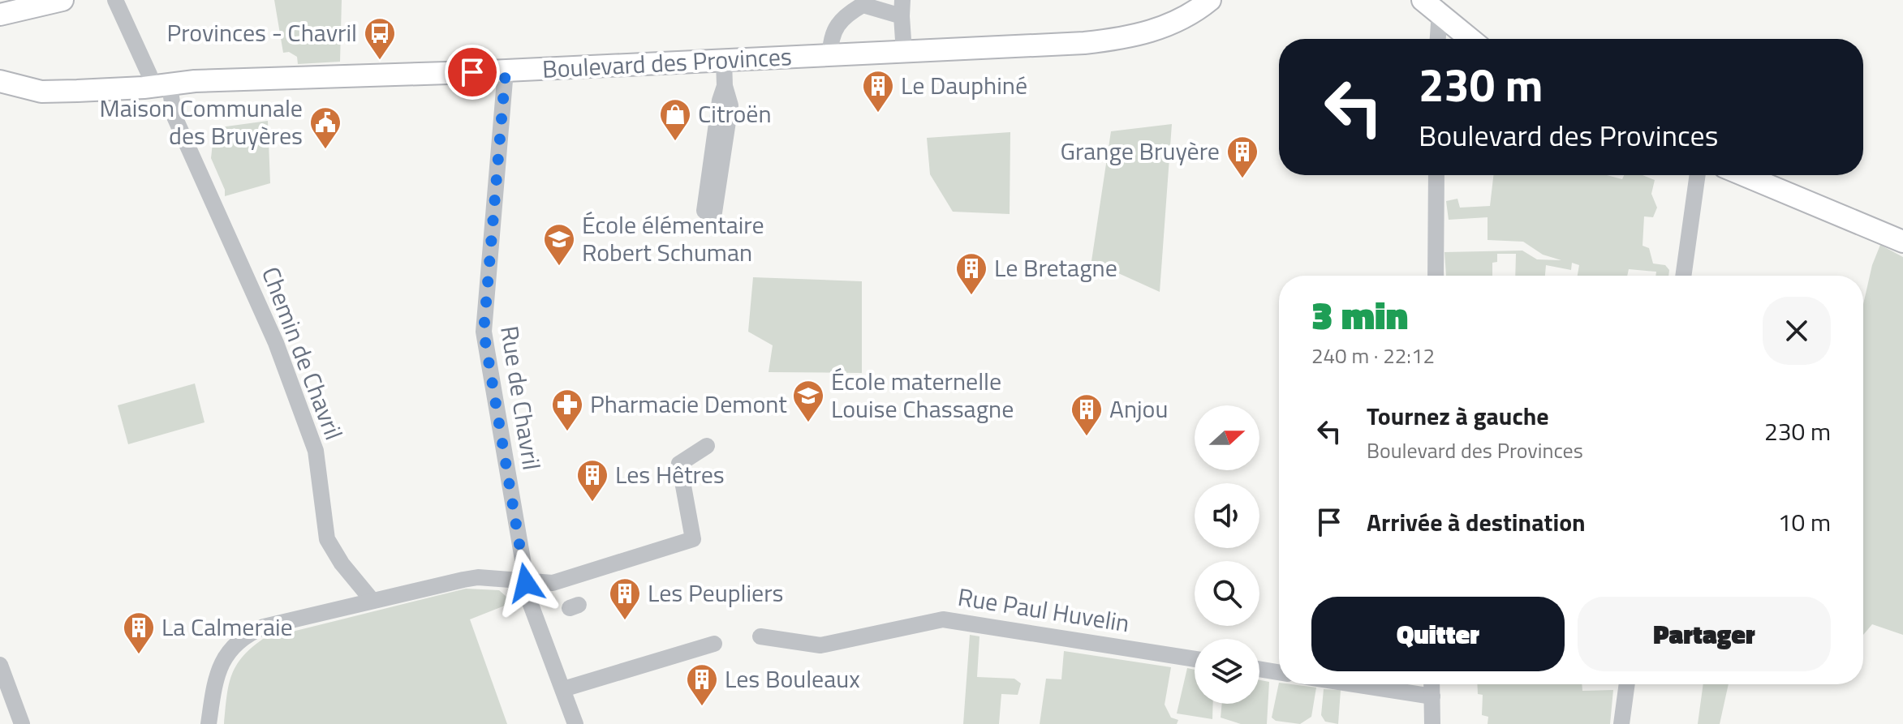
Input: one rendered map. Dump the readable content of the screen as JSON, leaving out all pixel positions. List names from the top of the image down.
{
  "streets": {
    "main road": ["Boulevard des Provinces"],
    "street": ["Chemin de Chavril", "Rue de Chavril", "Rue Paul Huvelin"]
  },
  "crossings": [
    ["Boulevard des Provinces", "Chemin de Chavril"],
    ["Boulevard des Provinces", "Rue de Chavril"]
  ],
  "places": {
    "bus stop": ["Provinces - Chavril"],
    "building": [
      "Le Dauphiné",
      "Grange Bruyère",
      "Le Bretagne",
      "Anjou",
      "Les Hêtres",
      "Les Peupliers",
      "La Calmeraie",
      "Les Bouleaux"
    ],
    "shop": ["Citroën"],
    "public building": ["Maison Communale des Bruyères"],
    "school or university": ["École élémentaire Robert Schuman", "École maternelle Louise Chassagne"],
    "pharmacy": ["Pharmacie Demont"]
  },
  "north": "right",
  "page": {
    "turn": ["230 m", "Boulevard des Provinces"],
    "heading": ["3 min", "240 m · 22:12"],
    "list": [
      {
        "name": "Tournez à gauche",
        "note": "Boulevard des Provinces",
        "value": "230 m"
      },
      {
        "name": "Arrivée à destination",
        "value": "10 m"
      }
    ],
    "buttons": ["Quitter", "Partager"]
  }
}
